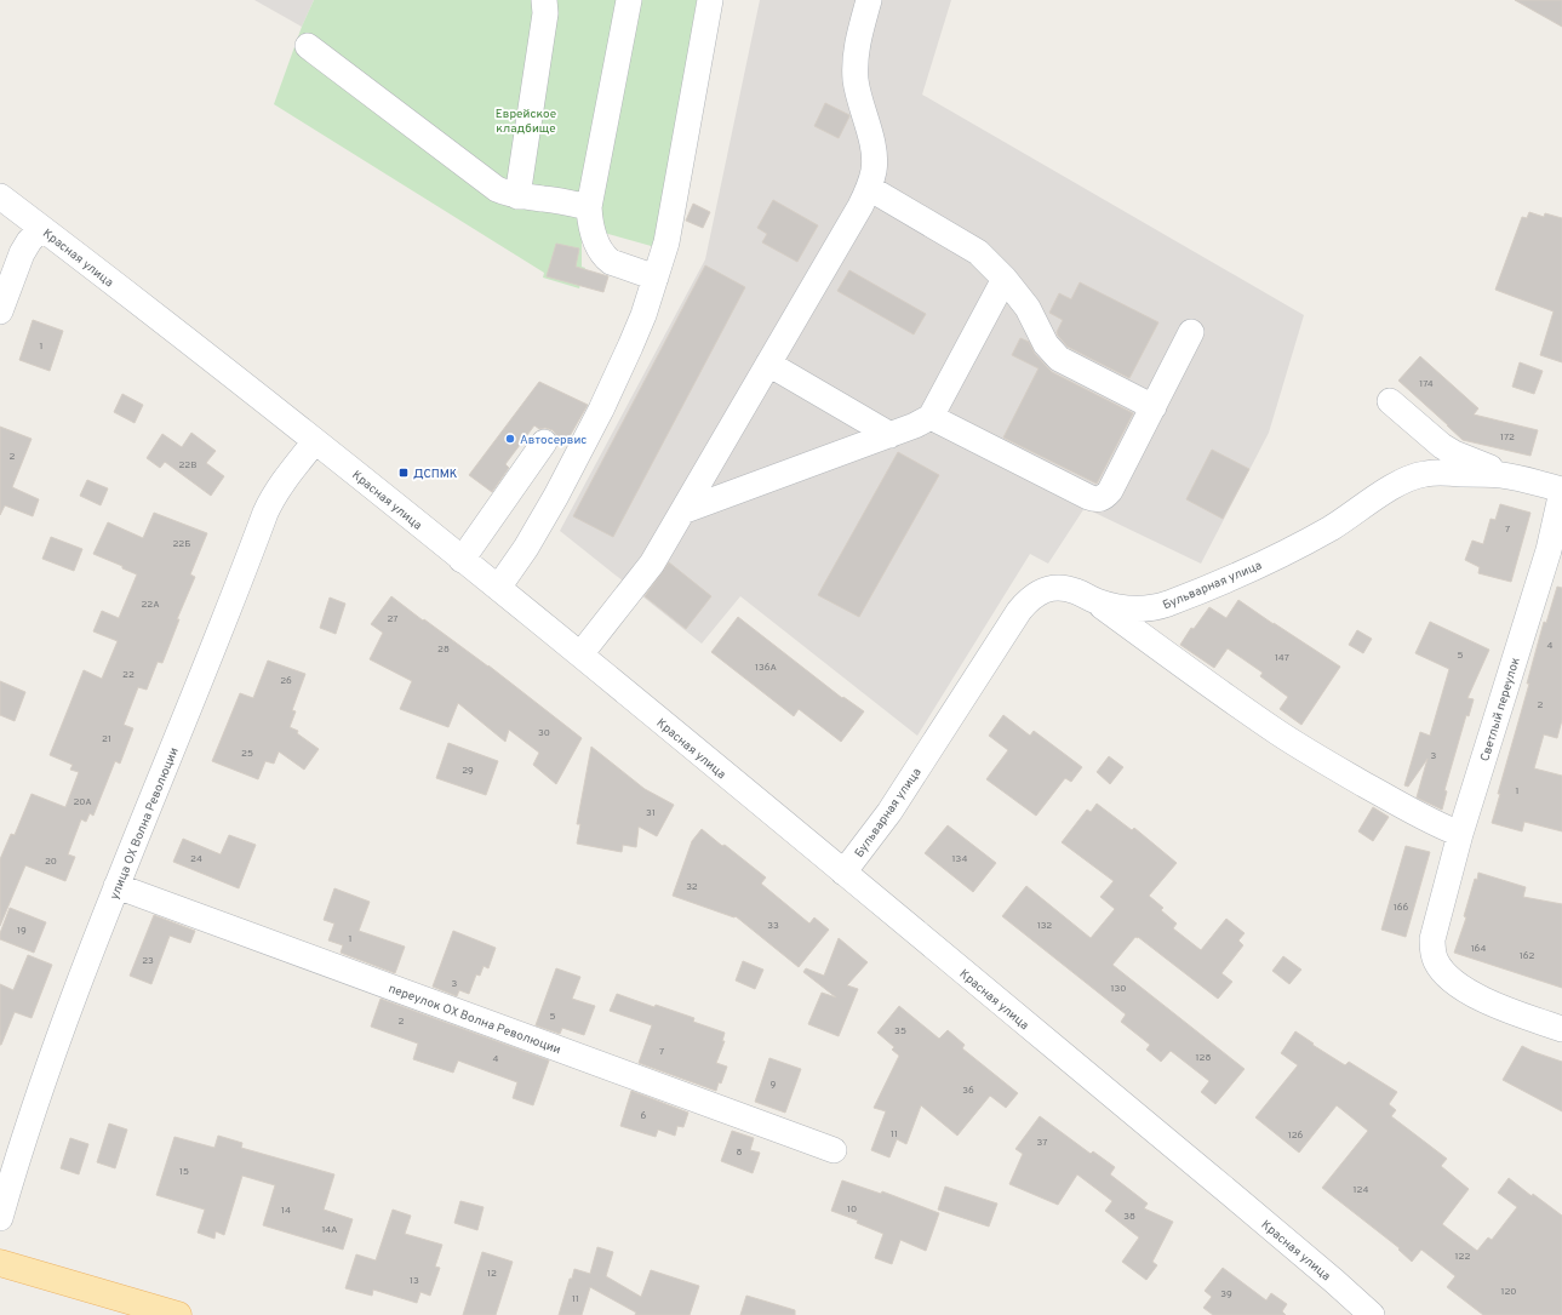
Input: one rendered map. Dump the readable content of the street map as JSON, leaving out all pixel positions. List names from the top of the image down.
{
  "streets": {
    "street": [
      "Красная улица",
      "Бульварная улица",
      "Светлый переулок",
      "улица ОХ Волна Революции",
      "переулок ОХ Волна Революции"
    ]
  },
  "crossings": [
    ["Красная улица", "Бульварная улица"],
    ["Красная улица", "улица ОХ Волна Революции"],
    ["Бульварная улица", "Светлый переулок"],
    ["улица ОХ Волна Революции", "переулок ОХ Волна Революции"]
  ],
  "parks": ["Еврейское кладбище"],
  "places": {
    "other": ["Автосервис"],
    "transit": ["ДСПМК"]
  },
  "house_numbers": [
    "1",
    "174",
    "172",
    "2",
    "22В",
    "7",
    "22Б",
    "22А",
    "27",
    "4",
    "28",
    "5",
    "147",
    "136А",
    "22",
    "26",
    "2",
    "30",
    "21",
    "25",
    "3",
    "29",
    "1",
    "20А",
    "31",
    "24",
    "134",
    "20",
    "32",
    "166",
    "33",
    "132",
    "19",
    "1",
    "164",
    "162",
    "23",
    "3",
    "130",
    "5",
    "2",
    "35",
    "7",
    "128",
    "4",
    "9",
    "36",
    "6",
    "11",
    "126",
    "37",
    "8",
    "15",
    "124",
    "10",
    "14",
    "38",
    "14А",
    "122",
    "12",
    "13",
    "120",
    "39",
    "11"
  ]
}
